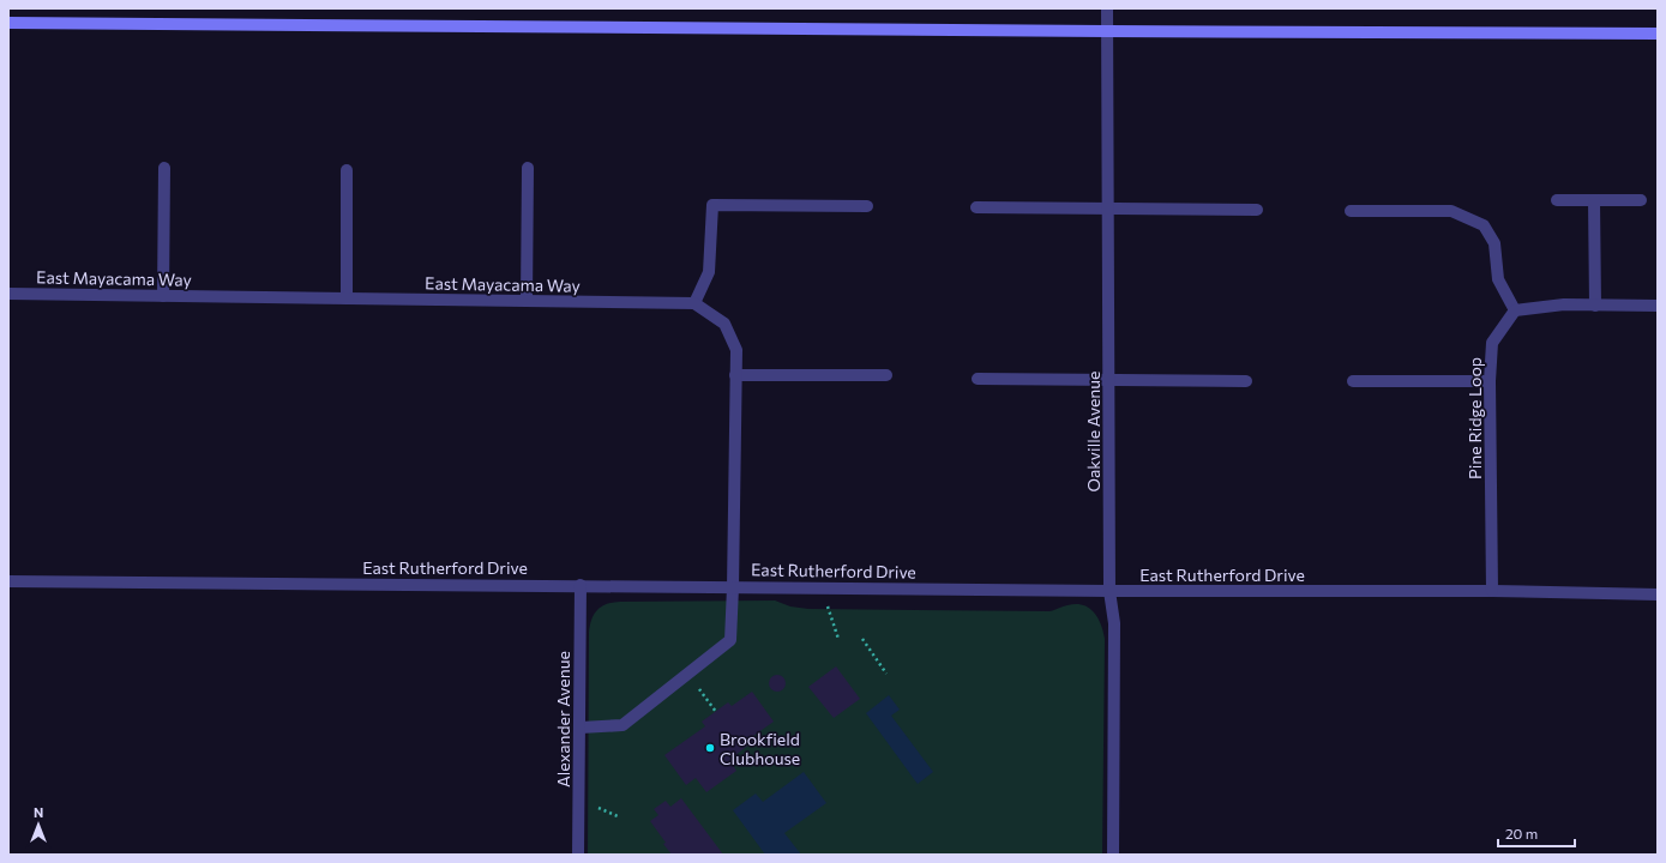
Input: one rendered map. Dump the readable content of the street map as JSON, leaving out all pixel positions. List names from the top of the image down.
{
  "streets": {
    "street": [
      "East Mayacama Way",
      "Pine Ridge Loop",
      "Oakville Avenue",
      "East Rutherford Drive",
      "Alexander Avenue"
    ]
  },
  "crossings": [
    ["Pine Ridge Loop", "East Rutherford Drive"],
    ["Oakville Avenue", "East Rutherford Drive"],
    ["East Rutherford Drive", "Alexander Avenue"]
  ],
  "places": ["Brookfield Clubhouse"],
  "scale_bar": "20 m",
  "north": "top"
}
